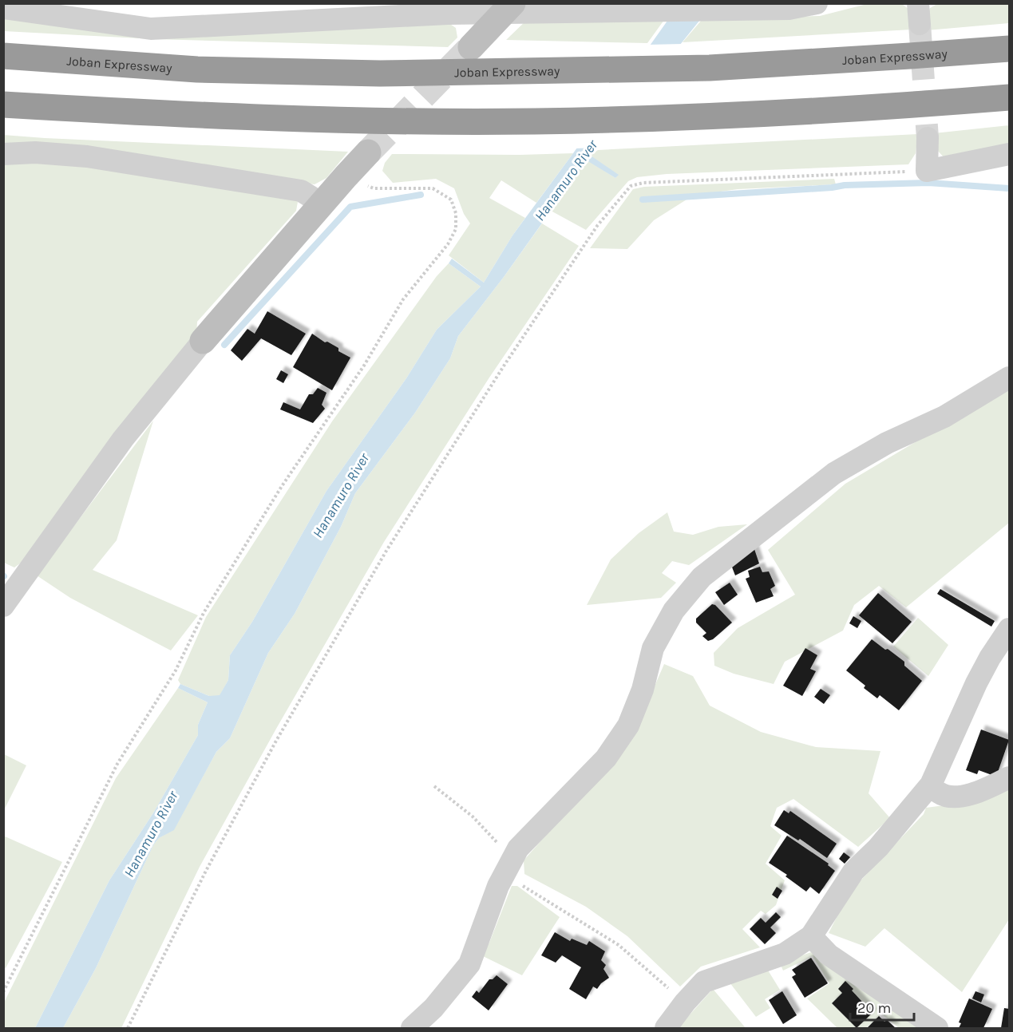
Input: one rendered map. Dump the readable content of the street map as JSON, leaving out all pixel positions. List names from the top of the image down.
{
  "streets": {
    "highway": ["Joban Expressway"]
  },
  "water": ["Hanamuro River"],
  "scale_bar": "20 m"
}
